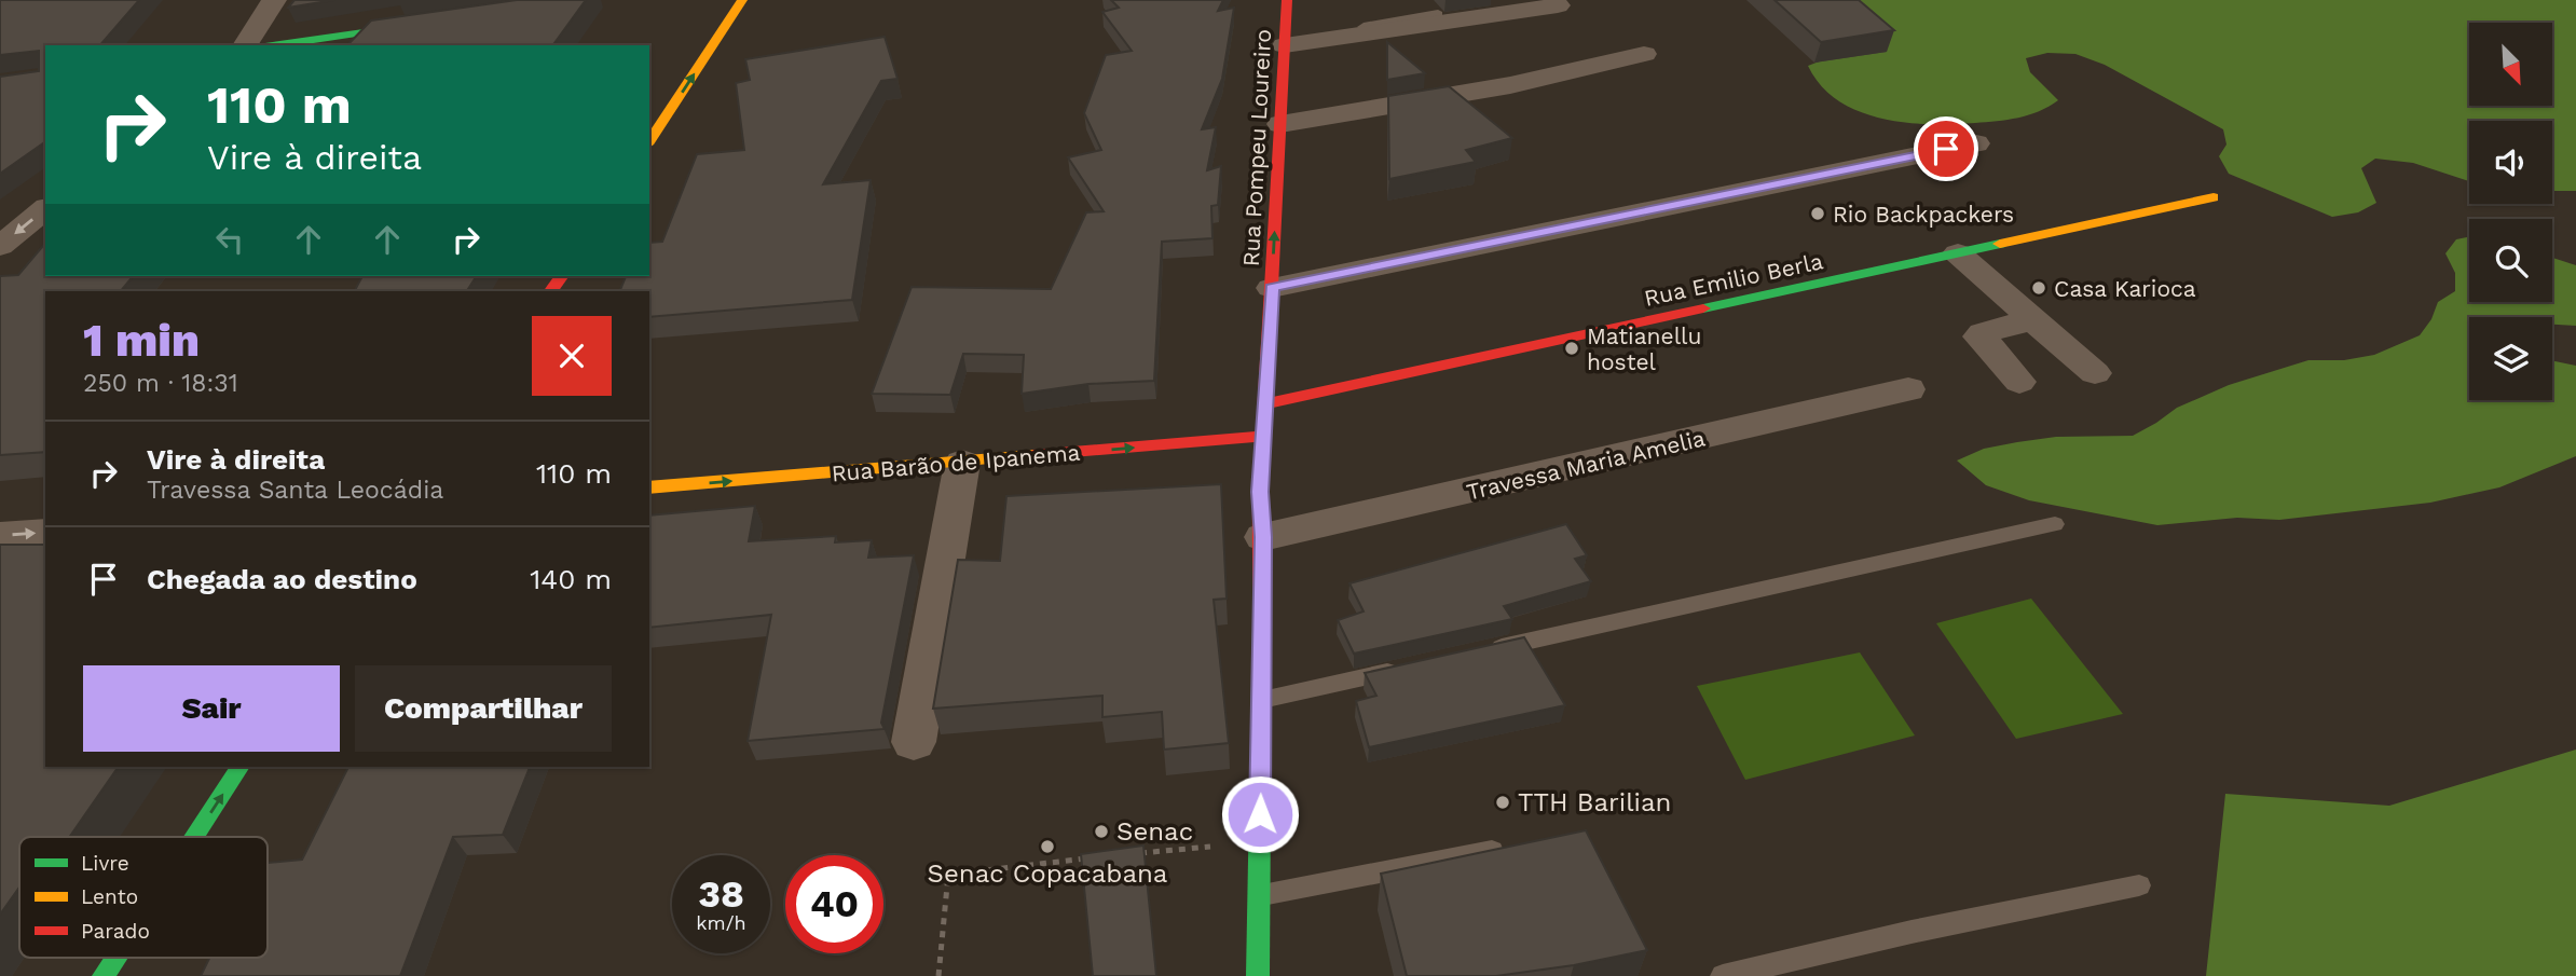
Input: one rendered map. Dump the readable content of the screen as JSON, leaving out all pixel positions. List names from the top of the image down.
{
  "streets": {
    "street": [
      "Rua Pompeu Loureiro",
      "Rua Emilio Berla",
      "Rua Barão de Ipanema",
      "Travessa Maria Amelia"
    ]
  },
  "crossings": [
    ["Rua Pompeu Loureiro", "Rua Emilio Berla"],
    ["Rua Pompeu Loureiro", "Rua Barão de Ipanema"],
    ["Rua Pompeu Loureiro", "Travessa Maria Amelia"]
  ],
  "one_way": ["Rua Barão de Ipanema"],
  "places": [
    "Rio Backpackers",
    "Casa Karioca",
    "Matianellu hostel",
    "TTH Barilian",
    "Senac",
    "Senac Copacabana"
  ],
  "legend": ["Livre", "Lento", "Parado"],
  "north": "bottom right",
  "page": {
    "turn": ["110 m", "Vire à direita"],
    "heading": ["1 min", "250 m · 18:31"],
    "list": [
      {
        "name": "Vire à direita",
        "note": "Travessa Santa Leocádia",
        "value": "110 m"
      },
      {
        "name": "Chegada ao destino",
        "value": "140 m"
      }
    ],
    "buttons": ["Sair", "Compartilhar"],
    "speed": "38 km/h",
    "limit": "40"
  }
}
